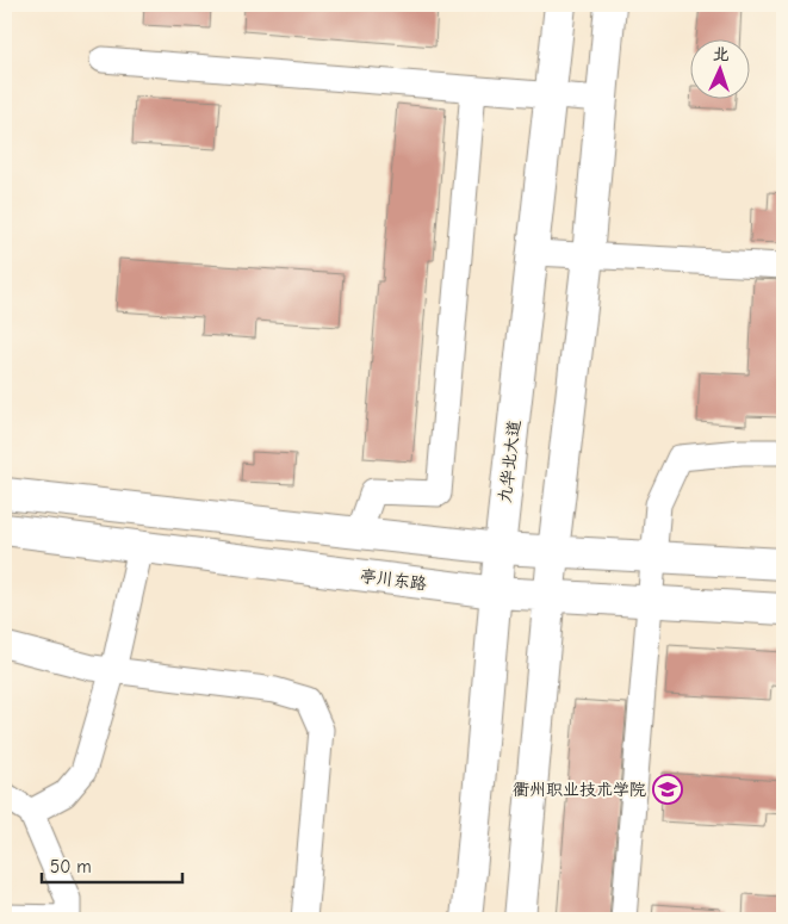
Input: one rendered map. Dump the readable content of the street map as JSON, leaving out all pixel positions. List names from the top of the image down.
{
  "streets": {
    "main road": ["九华北大道", "亭川东路"]
  },
  "crossings": [
    ["九华北大道", "亭川东路"]
  ],
  "places": {
    "school or university": ["衢州职业技术学院"]
  },
  "scale_bar": "50 m",
  "north": "top"
}
